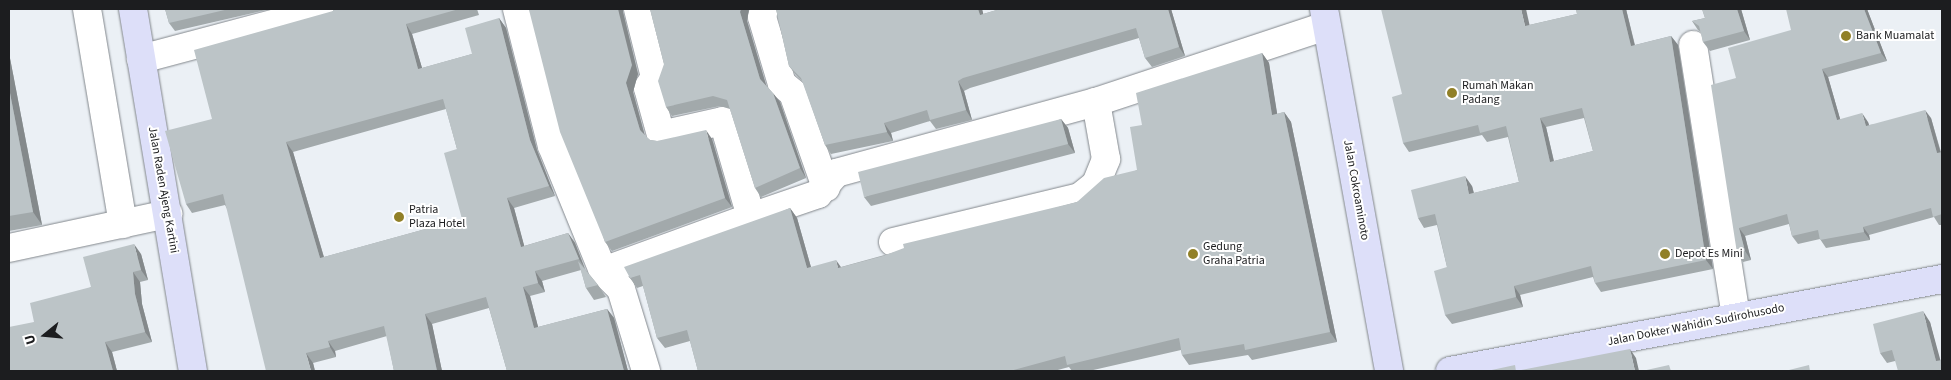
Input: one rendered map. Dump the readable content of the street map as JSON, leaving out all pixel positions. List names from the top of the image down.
{
  "streets": {
    "main road": ["Jalan Raden Ajeng Kartini", "Jalan Cokroaminoto", "Jalan Dokter Wahidin Sudirohusodo"]
  },
  "places": [
    "Bank Muamalat",
    "Rumah Makan Padang",
    "Patria Plaza Hotel",
    "Gedung Graha Patria",
    "Depot Es Mini"
  ],
  "north": "left"
}
